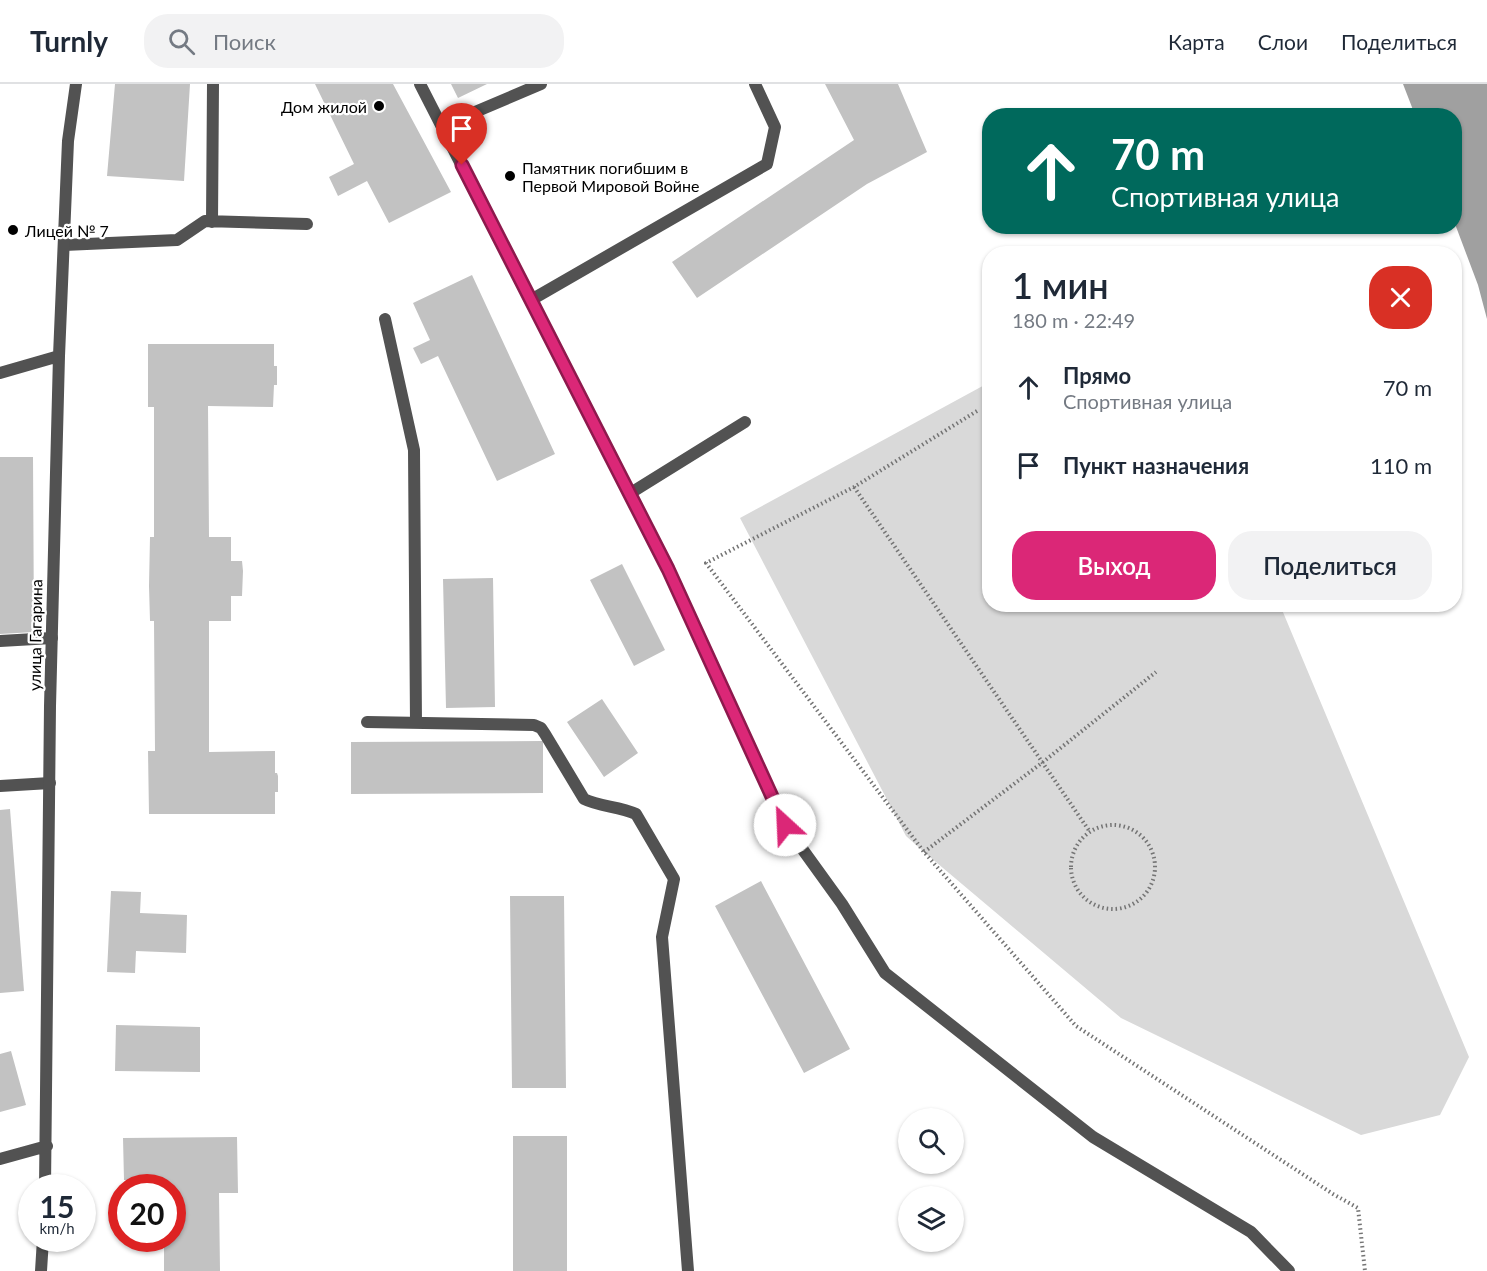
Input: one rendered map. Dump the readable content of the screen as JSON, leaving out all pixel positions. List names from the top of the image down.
{
  "streets": {
    "street": ["улица Гагарина"]
  },
  "places": ["Дом жилой", "Памятник погибшим в Первой Мировой Войне", "Лицей № 7"],
  "page": {
    "header": "Turnly",
    "search": "Поиск",
    "nav": ["Карта", "Слои", "Поделиться"],
    "turn": ["70 m", "Спортивная улица"],
    "heading": ["1 мин", "180 m · 22:49"],
    "list": [
      {
        "name": "Прямо",
        "note": "Спортивная улица",
        "value": "70 m"
      },
      {
        "name": "Пункт назначения",
        "value": "110 m"
      }
    ],
    "buttons": ["Выход", "Поделиться"],
    "speed": "15 km/h",
    "limit": "20"
  }
}
